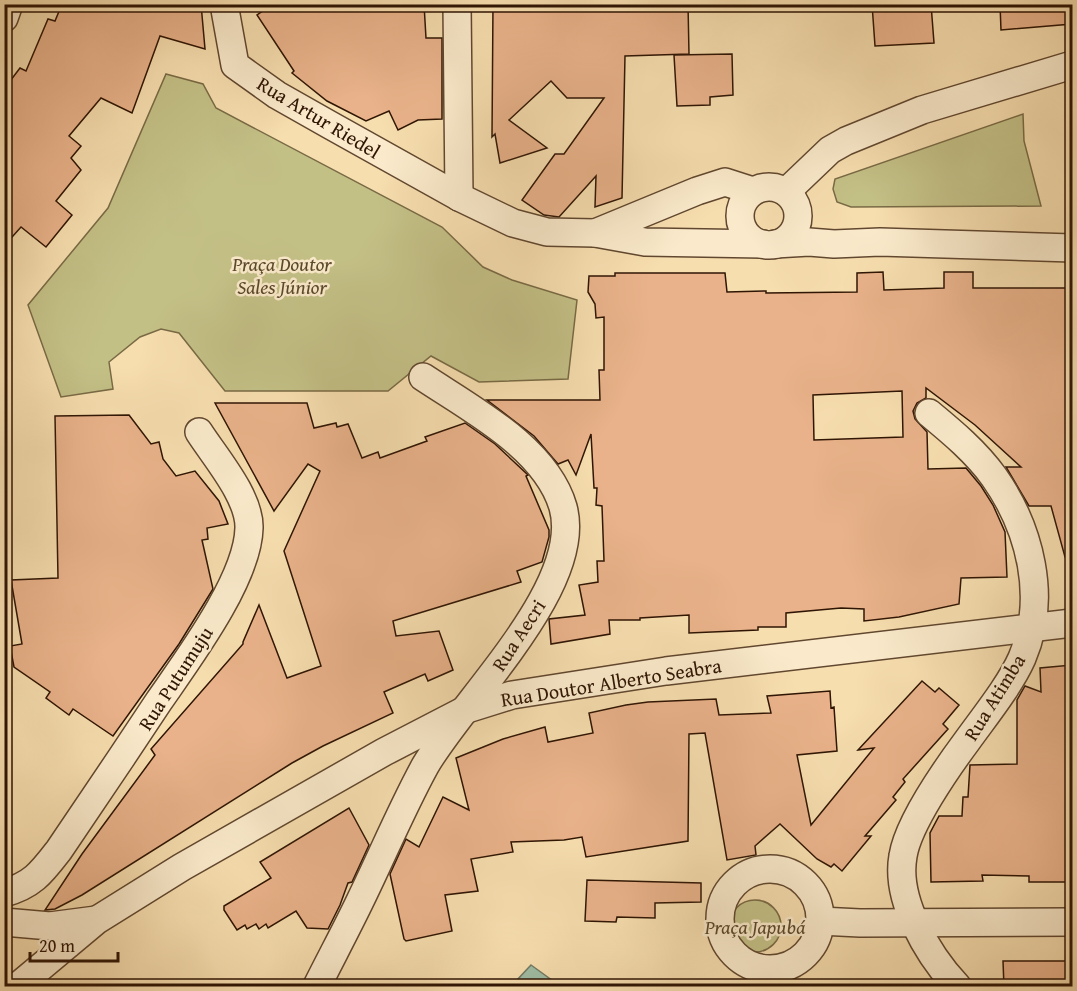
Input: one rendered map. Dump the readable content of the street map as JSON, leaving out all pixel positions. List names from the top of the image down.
{
  "streets": {
    "street": [
      "Rua Artur Riedel",
      "Rua Aecri",
      "Rua Putumuju",
      "Rua Doutor Alberto Seabra",
      "Rua Atimba"
    ]
  },
  "crossings": [
    ["Rua Aecri", "Rua Doutor Alberto Seabra"],
    ["Rua Doutor Alberto Seabra", "Rua Atimba"]
  ],
  "parks": ["Praça Doutor Sales Júnior", "Praça Japubá"],
  "scale_bar": "20 m"
}
